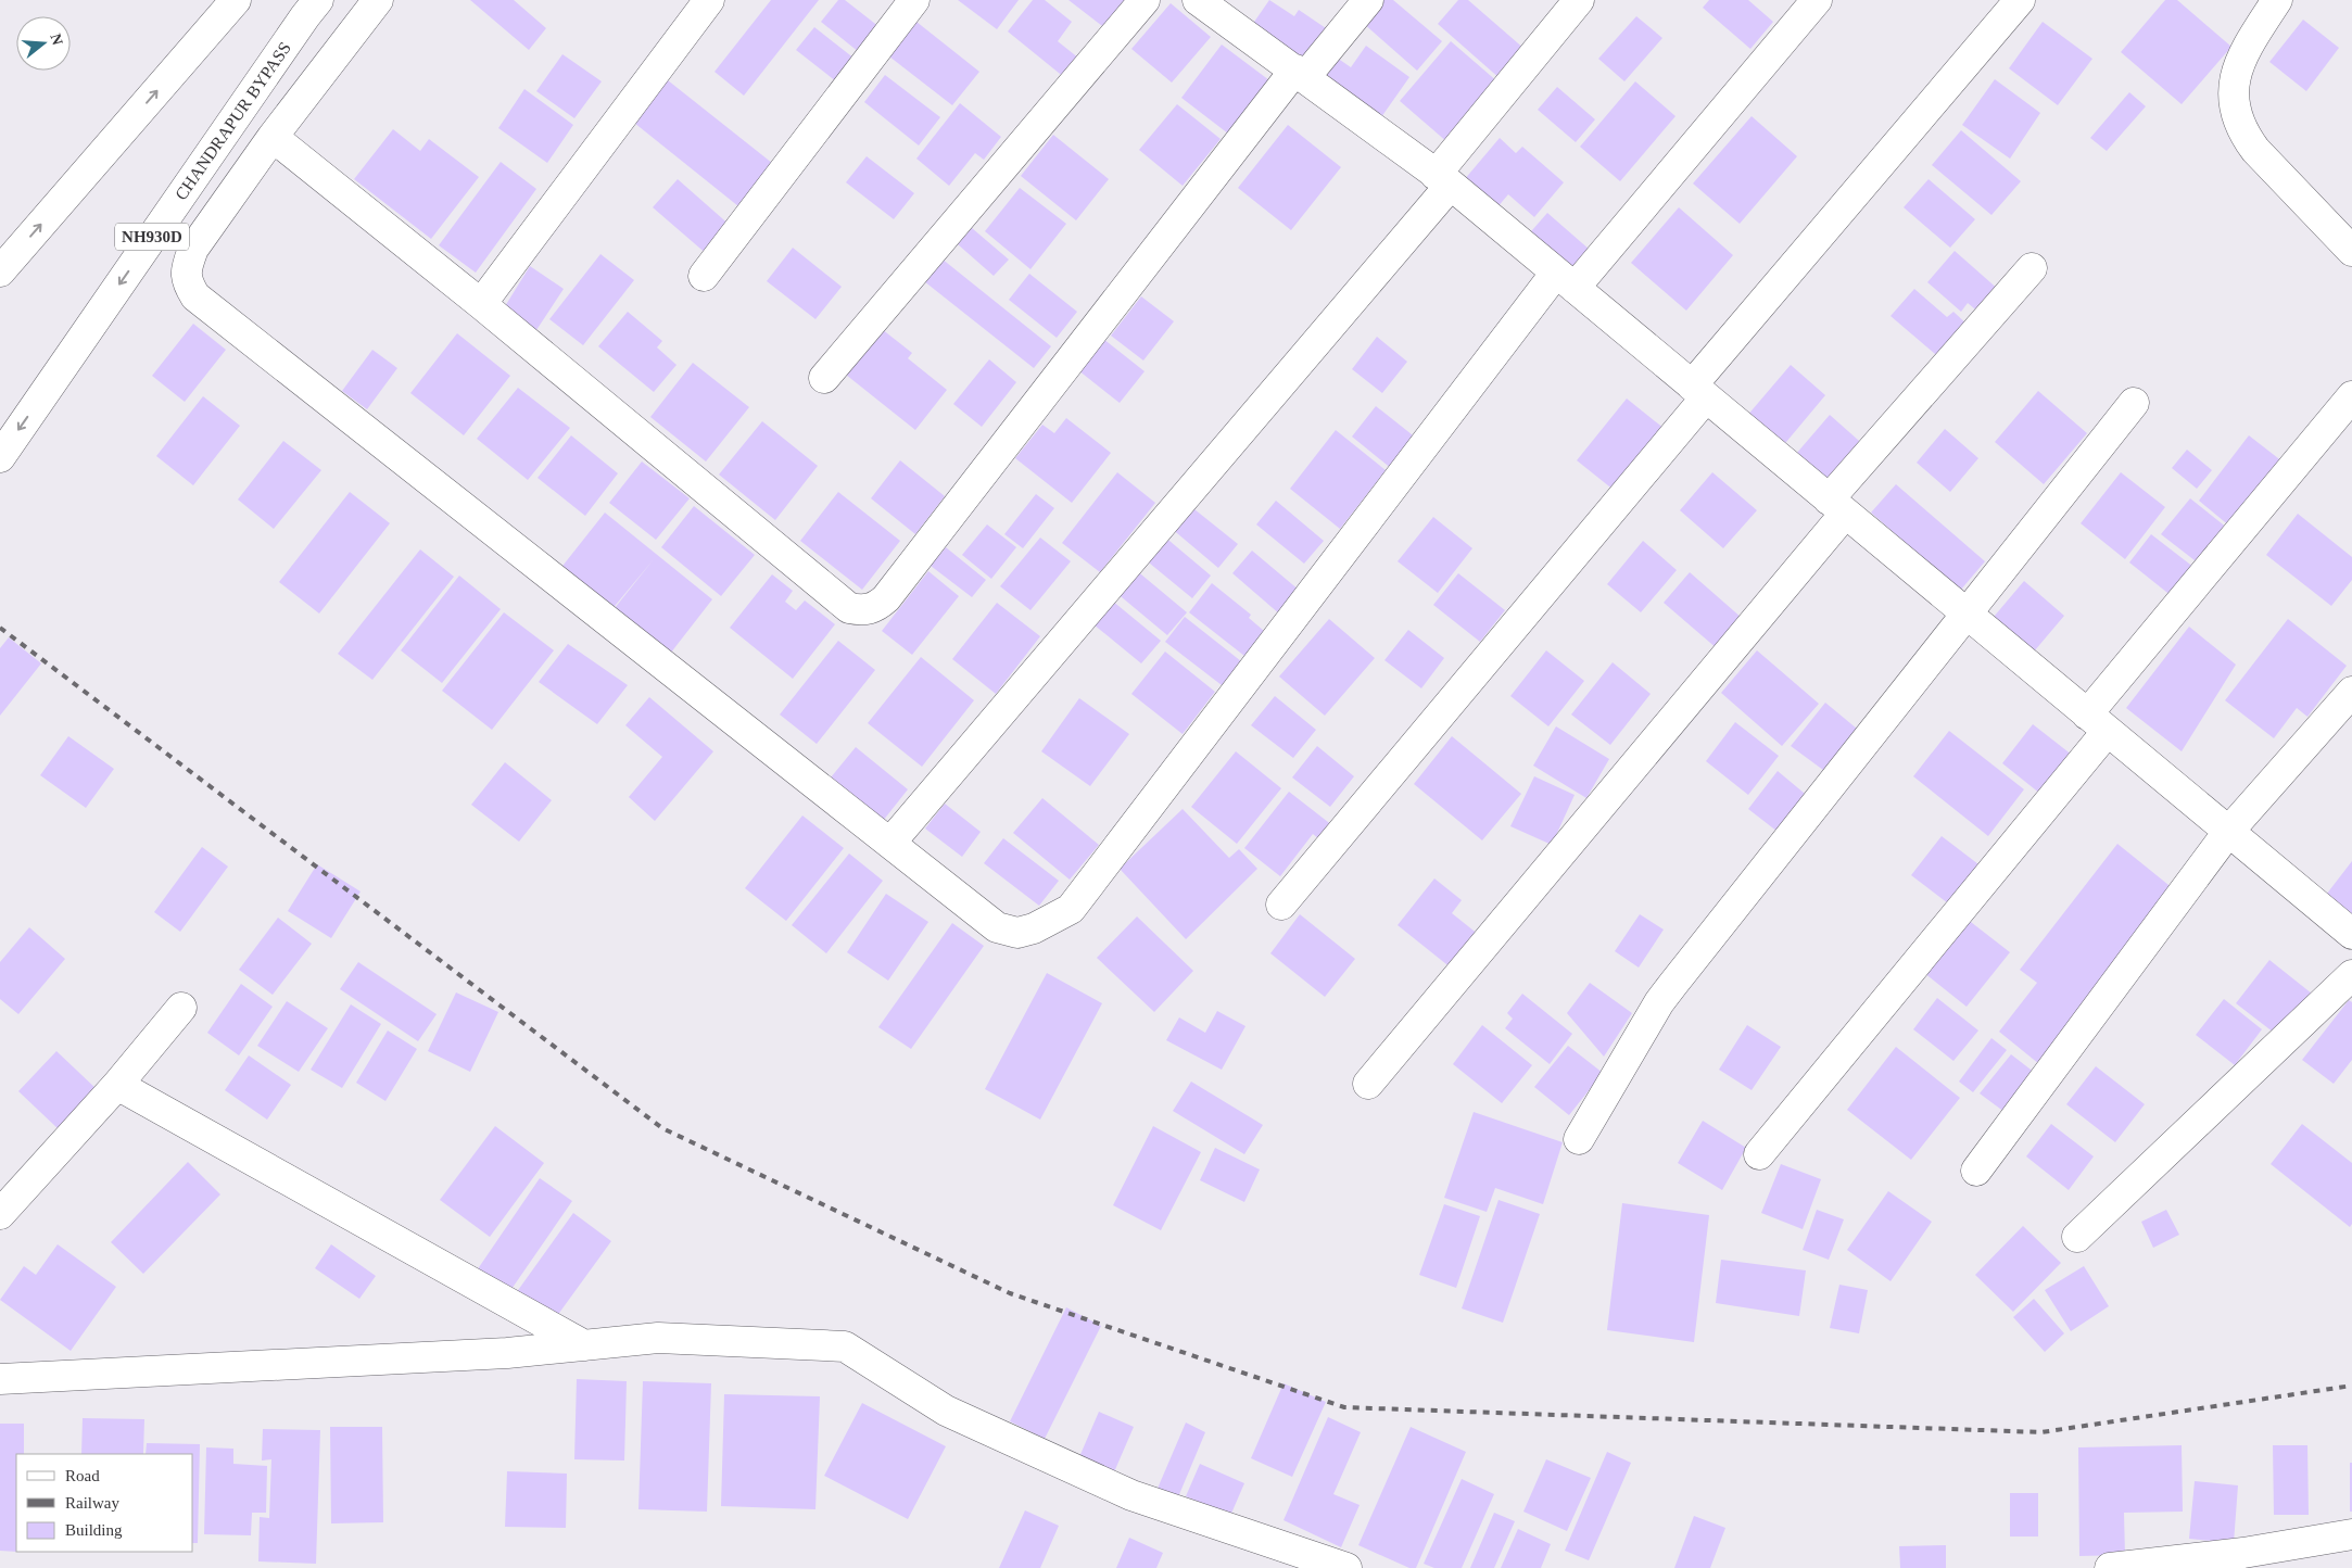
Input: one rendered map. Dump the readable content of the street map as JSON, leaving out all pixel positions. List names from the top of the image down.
{
  "streets": {
    "main road": ["CHANDRAPUR BYPASS", "NH930D"]
  },
  "legend": ["Road", "Railway", "Building"],
  "north": "right"
}
